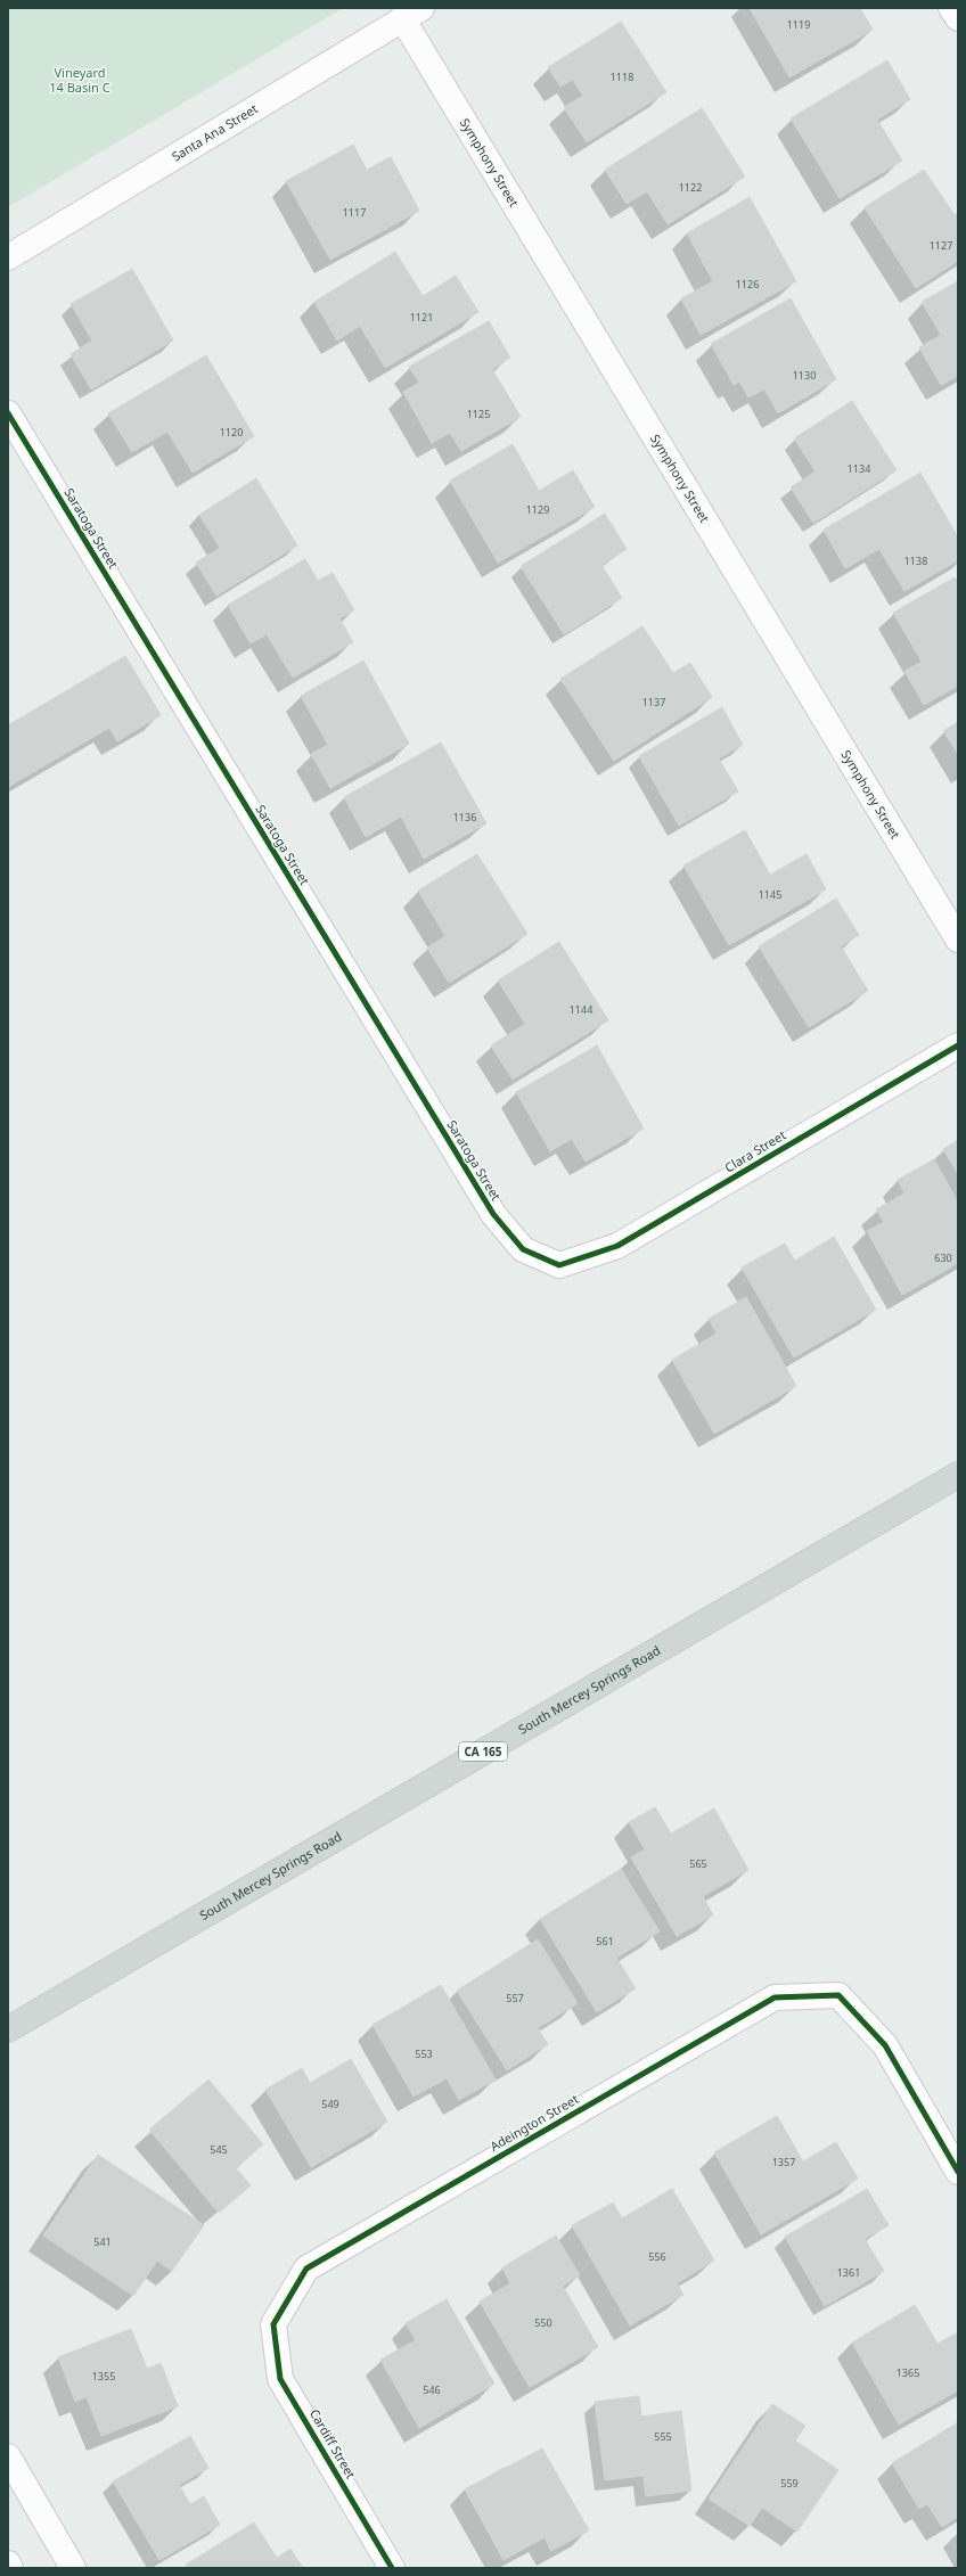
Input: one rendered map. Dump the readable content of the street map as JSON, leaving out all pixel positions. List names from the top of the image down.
{
  "streets": {
    "main road": ["South Mercey Springs Road", "CA 165"],
    "street": [
      "Santa Ana Street",
      "Symphony Street",
      "Saratoga Street",
      "Clara Street",
      "Adeington Street",
      "Cardiff Street"
    ]
  },
  "crossings": [
    ["Santa Ana Street", "Symphony Street"],
    ["Saratoga Street", "Clara Street"],
    ["Adeington Street", "Cardiff Street"]
  ],
  "parks": ["Vineyard 14 Basin C"],
  "house_numbers": [
    "1119",
    "1118",
    "1122",
    "1117",
    "1127",
    "1126",
    "1121",
    "1130",
    "1125",
    "1120",
    "1134",
    "1129",
    "1138",
    "1137",
    "1136",
    "1145",
    "1144",
    "630",
    "565",
    "561",
    "557",
    "553",
    "549",
    "545",
    "1357",
    "541",
    "556",
    "1361",
    "550",
    "1365",
    "1355",
    "546",
    "555",
    "559"
  ]
}
